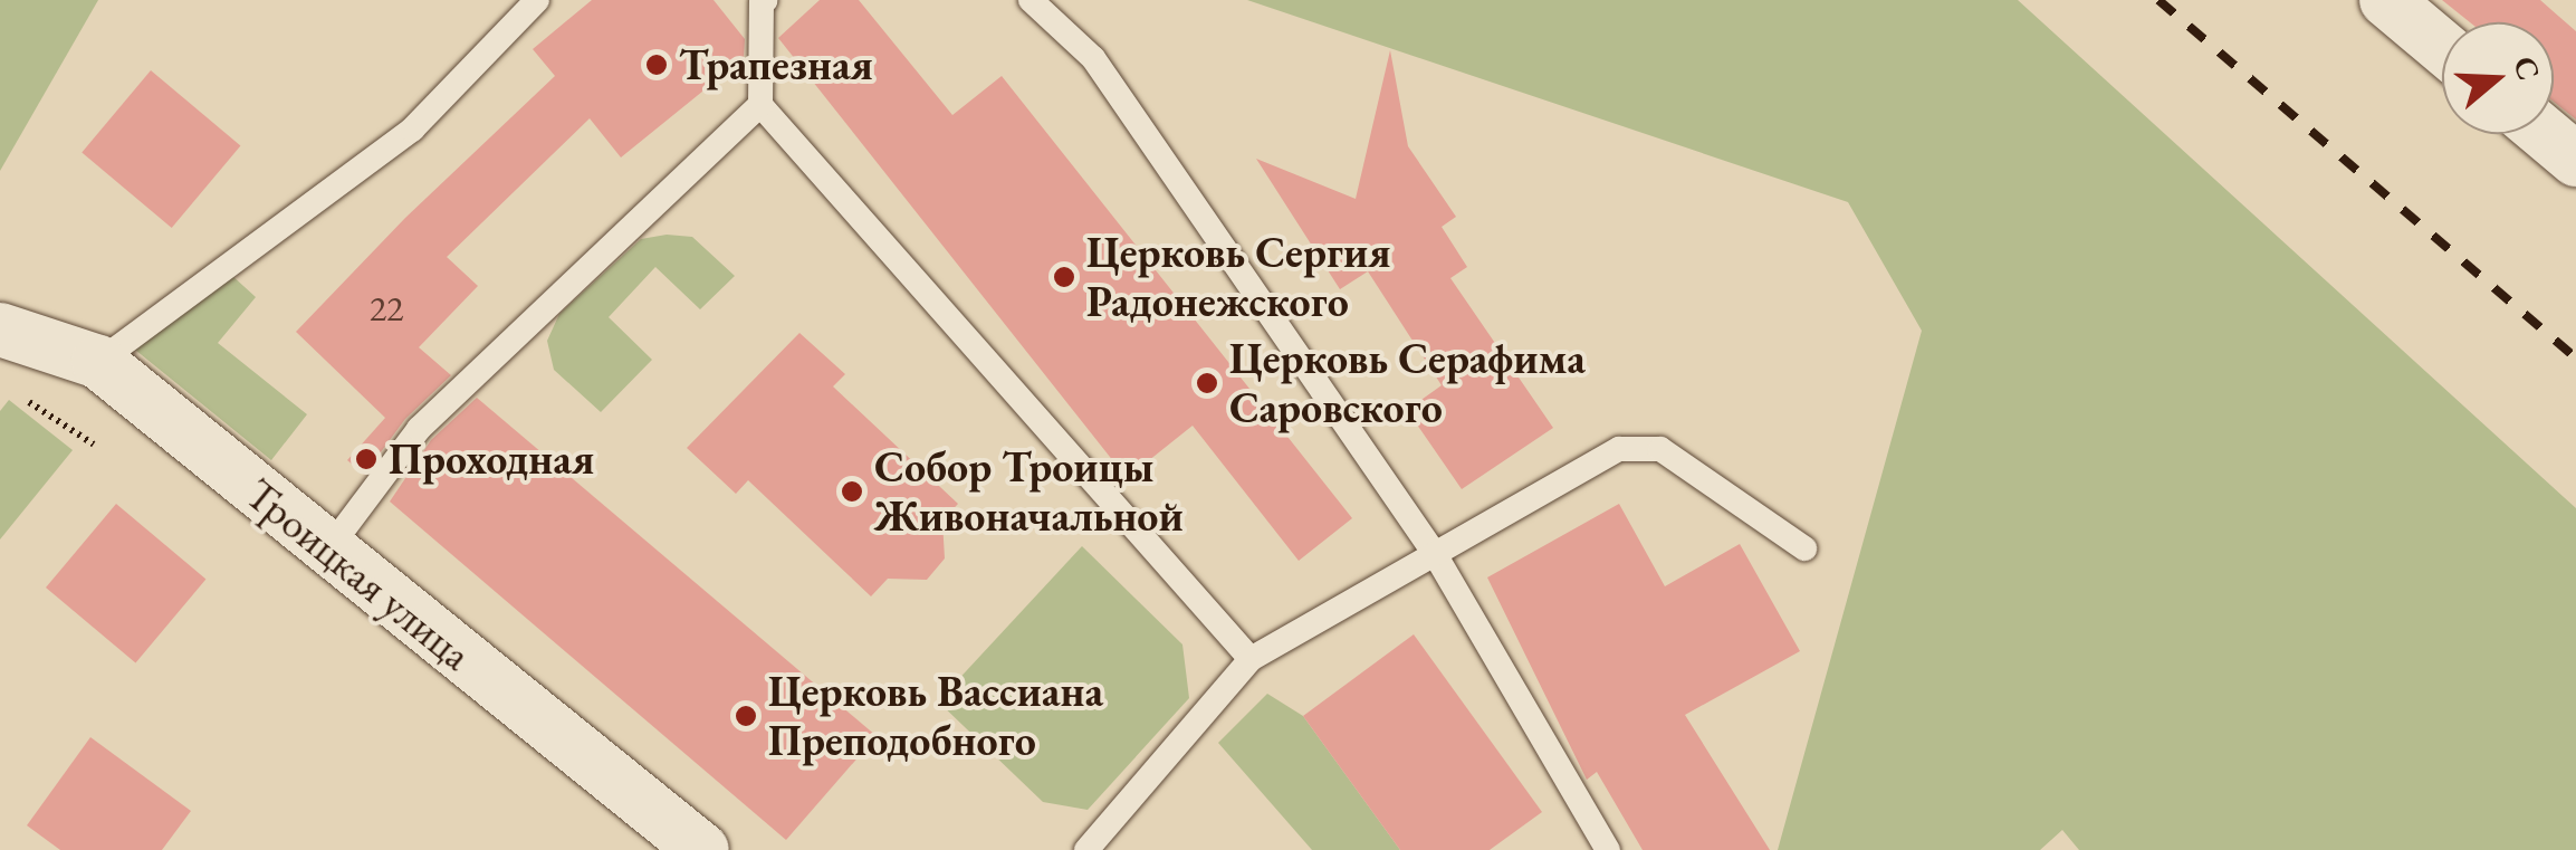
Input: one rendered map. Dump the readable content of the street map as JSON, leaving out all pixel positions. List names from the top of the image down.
{
  "streets": {
    "street": ["Троицкая улица"]
  },
  "places": [
    "Трапезная",
    "Церковь Сергия Радонежского",
    "Церковь Серафима Саровского",
    "Проходная",
    "Собор Троицы Живоначальной",
    "Церковь Вассиана Преподобного"
  ],
  "house_numbers": ["22"],
  "north": "right"
}
